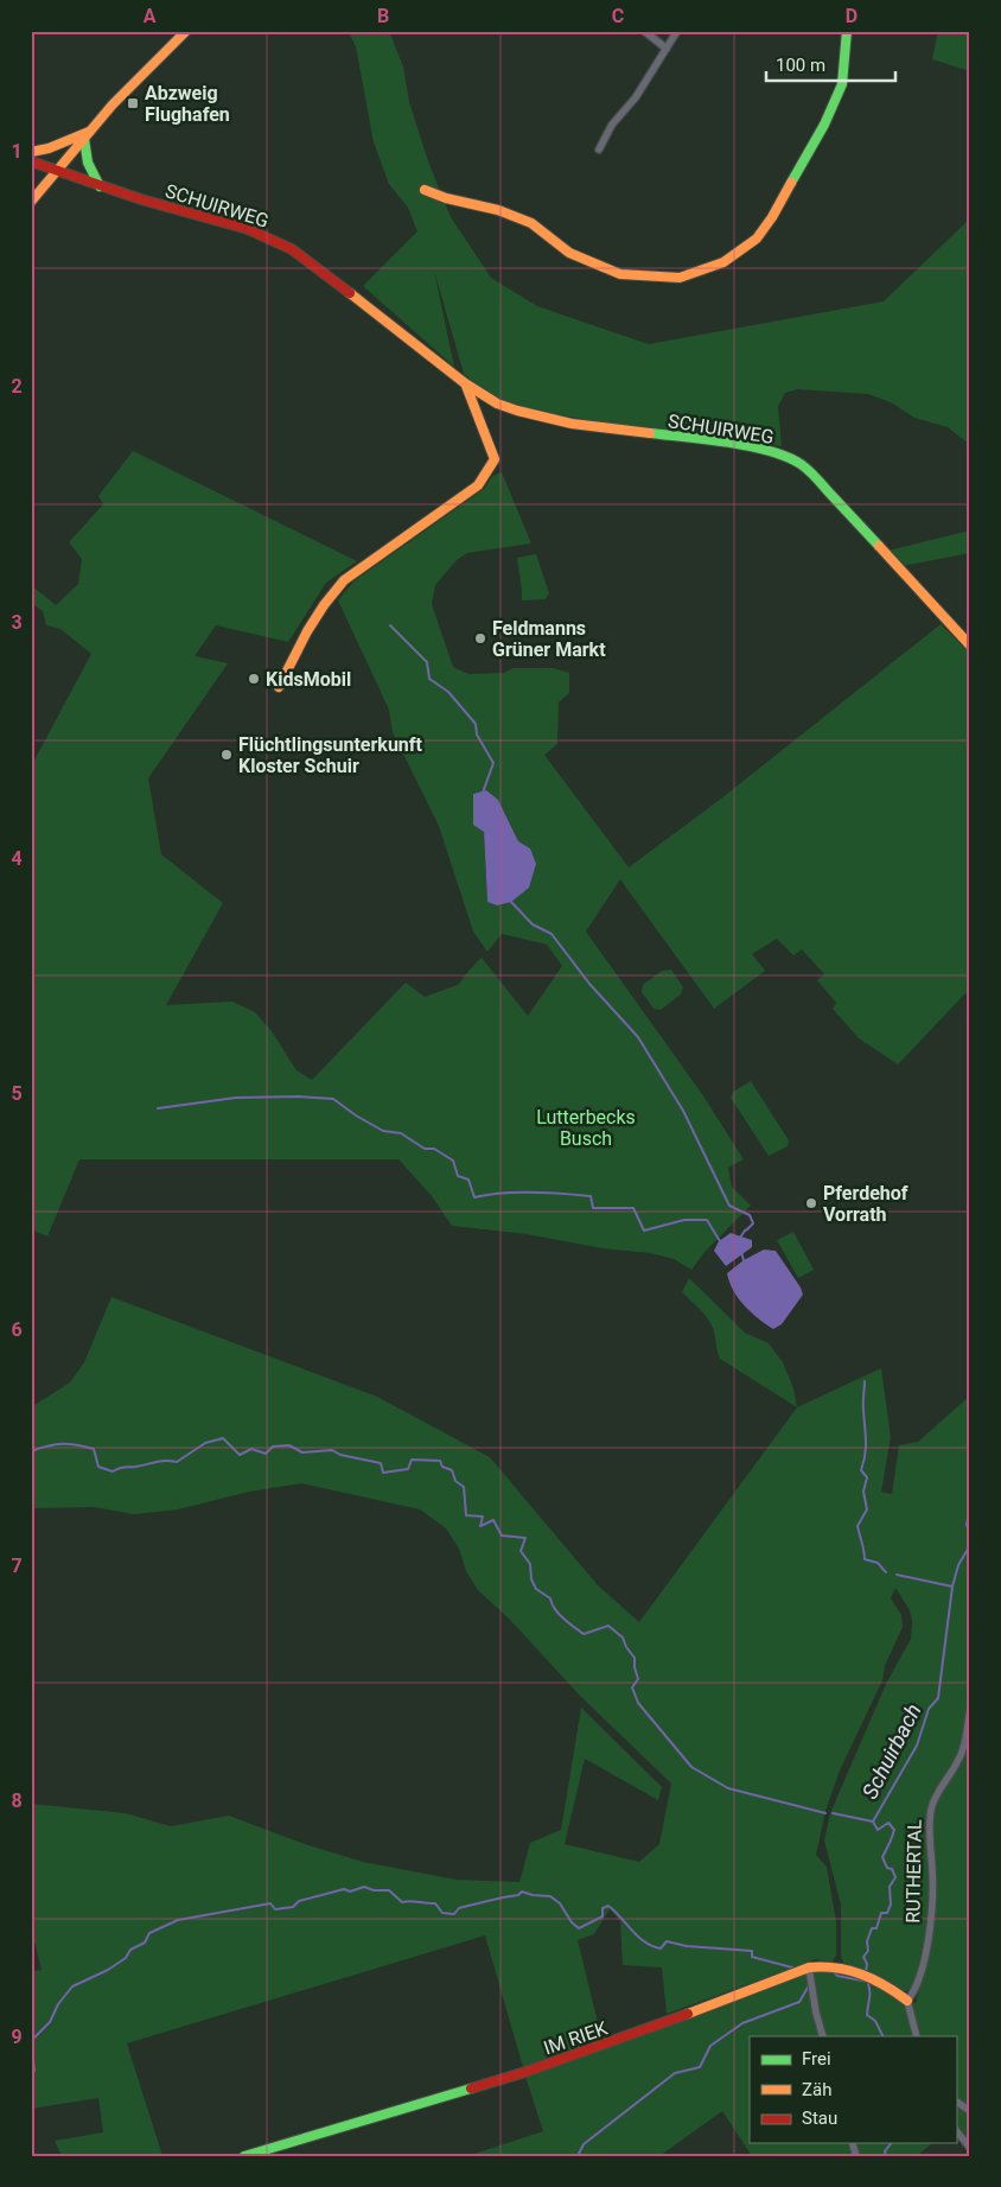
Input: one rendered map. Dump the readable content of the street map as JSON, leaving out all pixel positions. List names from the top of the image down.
{
  "streets": {
    "street": ["SCHUIRWEG", "RUTHERTAL", "IM RIEK"]
  },
  "crossings": [
    ["RUTHERTAL", "IM RIEK"]
  ],
  "water": ["Schuirbach"],
  "parks": ["Lutterbecks Busch"],
  "places": {
    "transit": ["Abzweig Flughafen"],
    "other": [
      "Feldmanns Grüner Markt",
      "KidsMobil",
      "Flüchtlingsunterkunft Kloster Schuir",
      "Pferdehof Vorrath"
    ]
  },
  "legend": ["Frei", "Zäh", "Stau"],
  "scale_bar": "100 m",
  "grid": {
    "columns": [
      "A",
      "B",
      "C",
      "D"
    ],
    "rows": [
      "1",
      "2",
      "3",
      "4",
      "5",
      "6",
      "7",
      "8",
      "9"
    ]
  }
}
